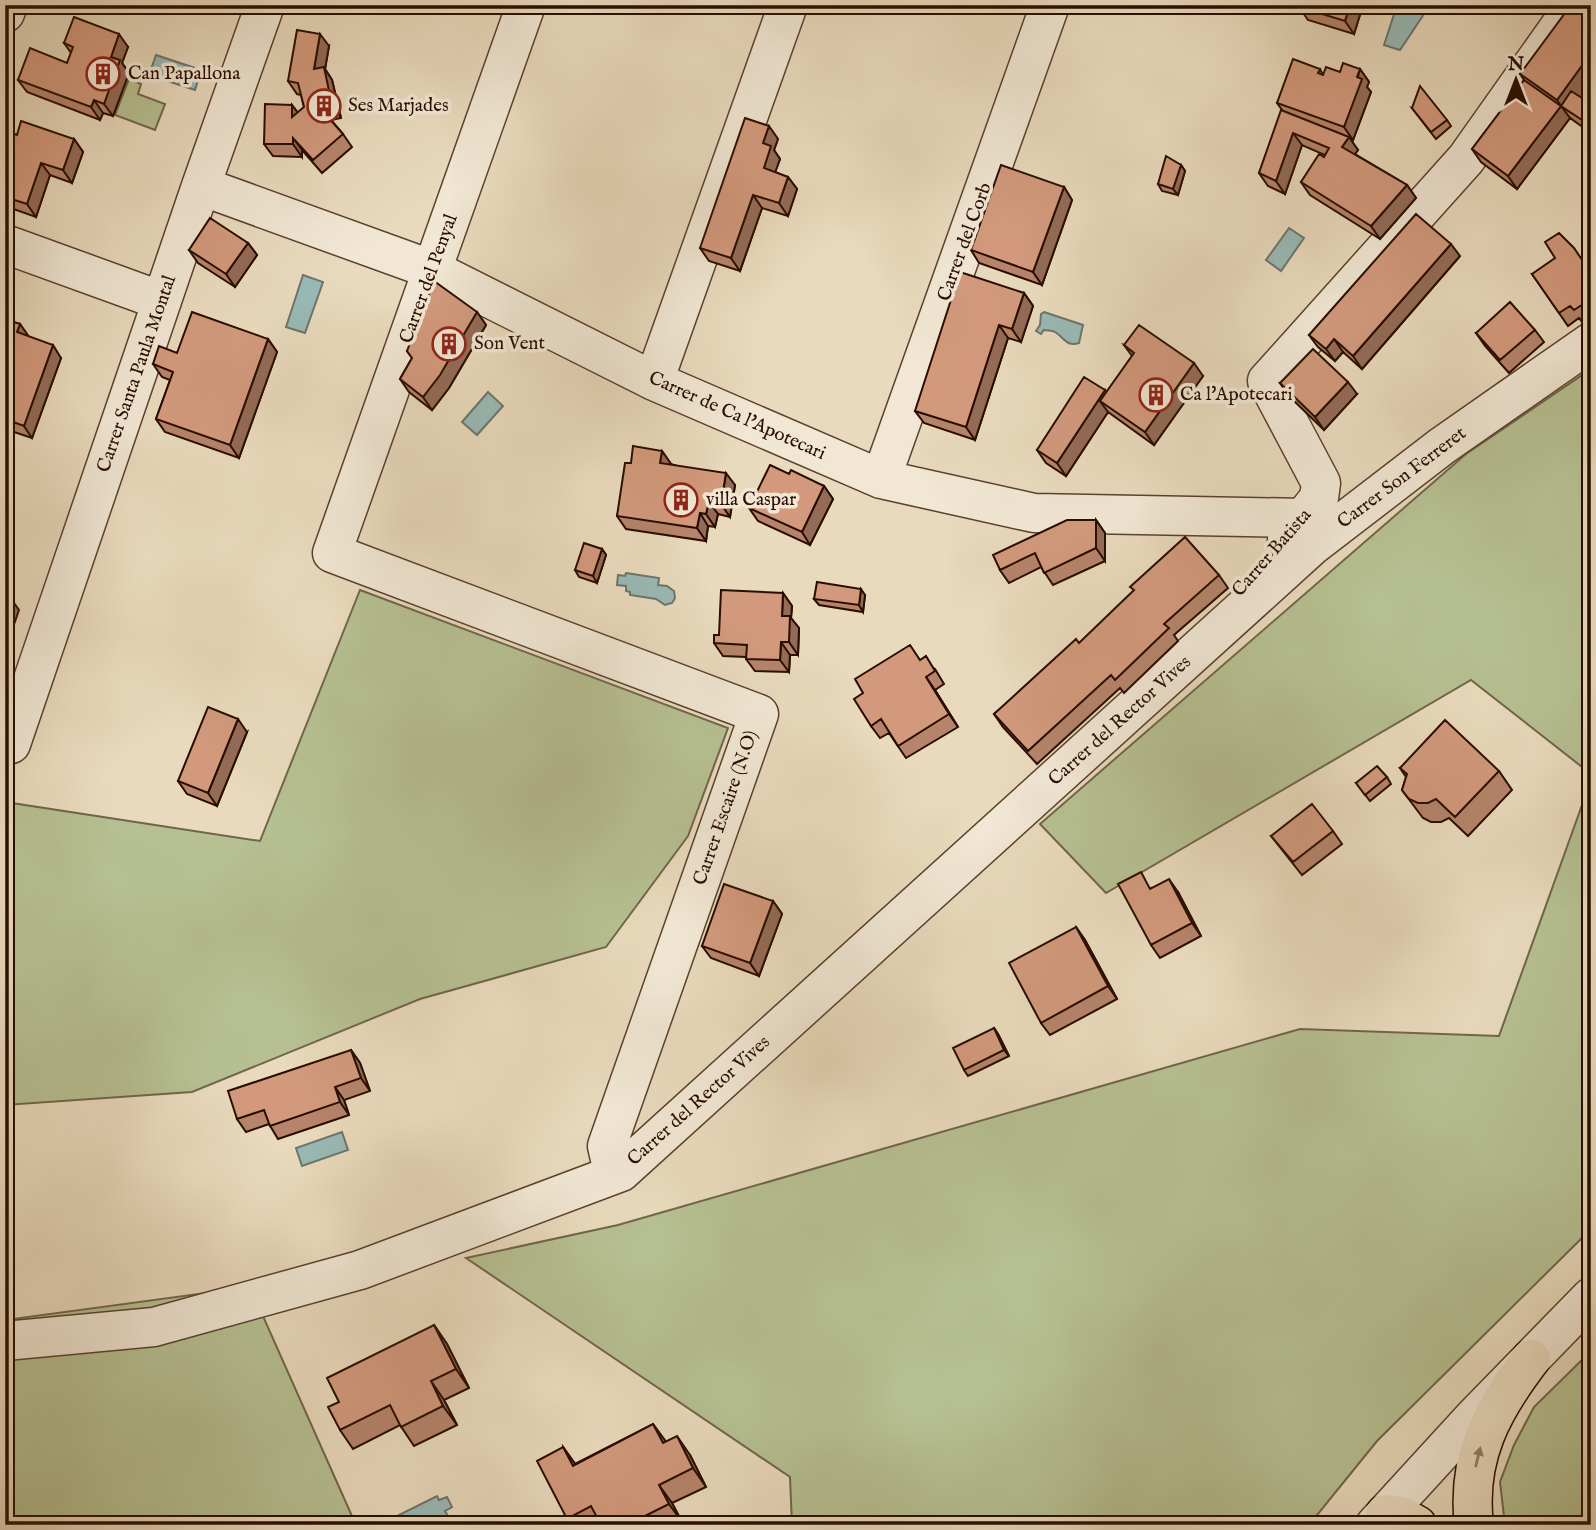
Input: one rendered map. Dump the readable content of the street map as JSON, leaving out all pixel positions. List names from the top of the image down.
{
  "streets": {
    "street": [
      "Carrer del Corb",
      "Carrer del Penyal",
      "Carrer Santa Paula Montal",
      "Carrer de Ca l'Apotecari",
      "Carrer Son Ferreret",
      "Carrer Batista",
      "Carrer del Rector Vives",
      "Carrer Escaire (N.O)"
    ]
  },
  "crossings": [
    ["Carrer del Corb", "Carrer de Ca l'Apotecari"],
    ["Carrer del Penyal", "Carrer de Ca l'Apotecari"],
    ["Carrer del Penyal", "Carrer Escaire (N.O)"],
    ["Carrer Santa Paula Montal", "Carrer de Ca l'Apotecari"],
    ["Carrer de Ca l'Apotecari", "Carrer Batista"],
    ["Carrer Son Ferreret", "Carrer Batista"],
    ["Carrer Son Ferreret", "Carrer del Rector Vives"],
    ["Carrer Batista", "Carrer del Rector Vives"],
    ["Carrer del Rector Vives", "Carrer Escaire (N.O)"]
  ],
  "places": {
    "building": [
      "Can Papallona",
      "Ses Marjades",
      "Son Vent",
      "Ca l'Apotecari",
      "villa Caspar"
    ]
  },
  "north": "top"
}
